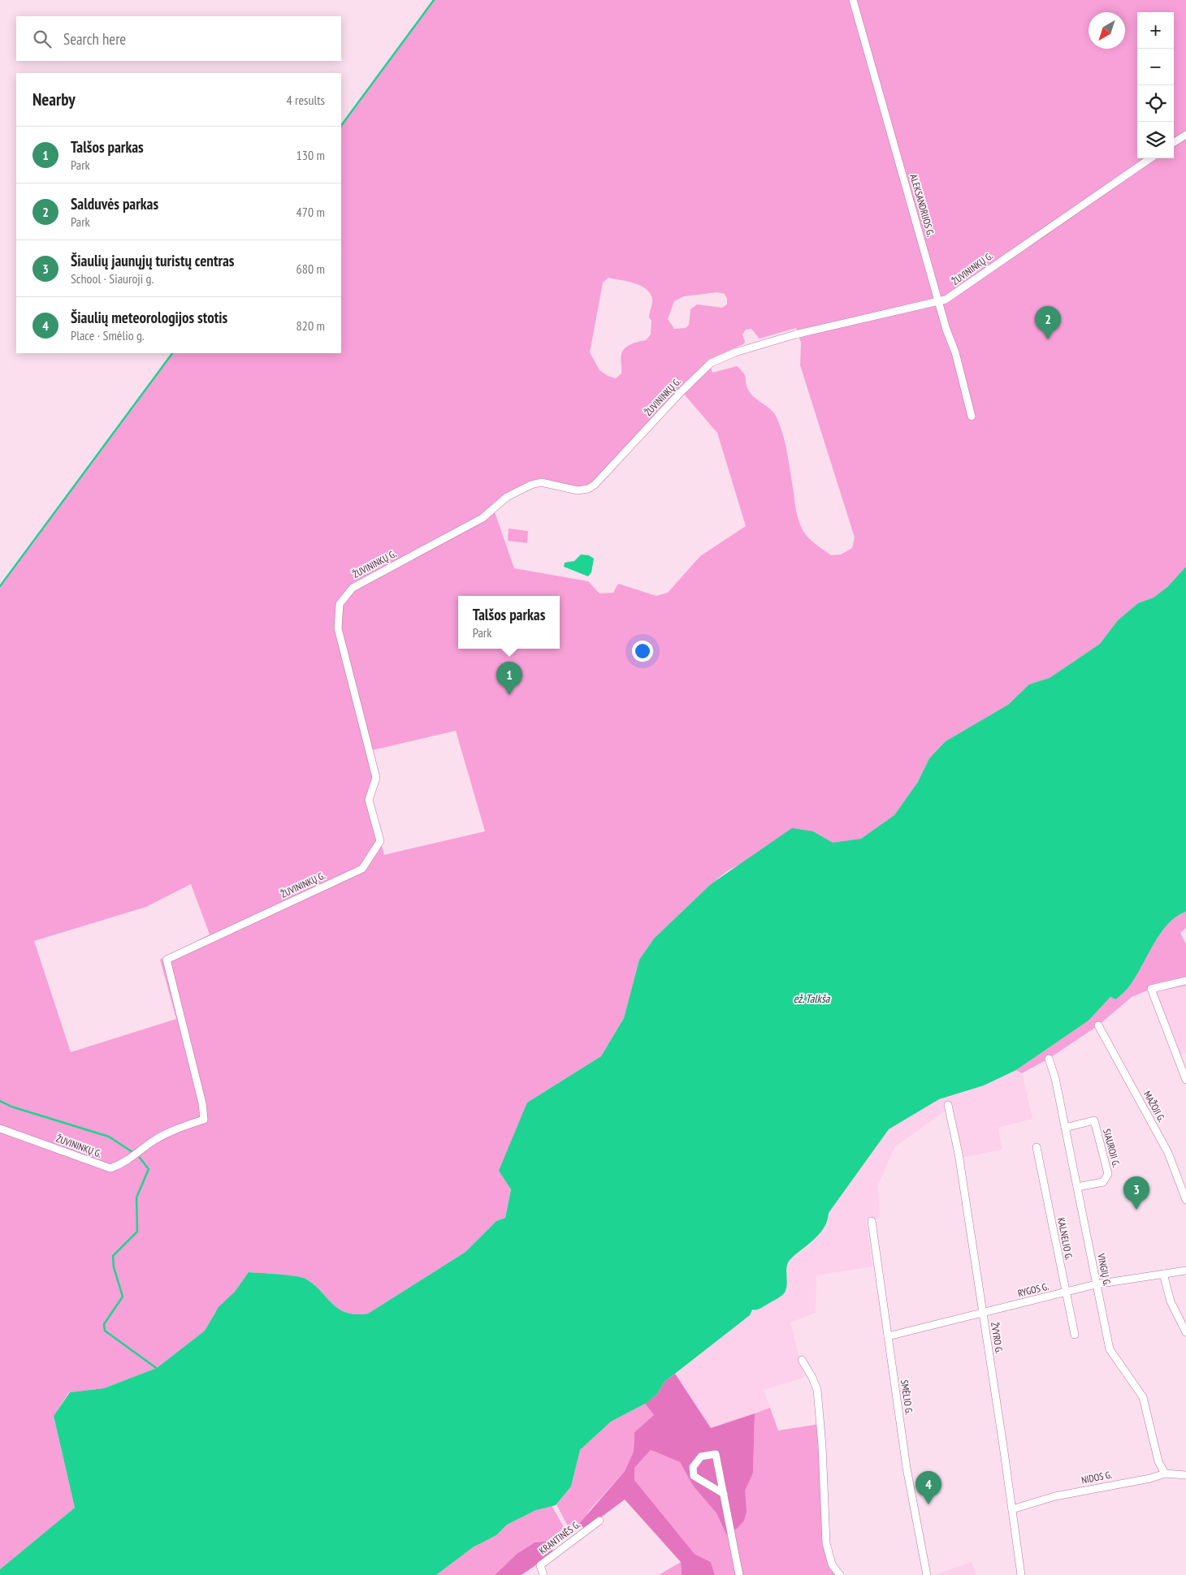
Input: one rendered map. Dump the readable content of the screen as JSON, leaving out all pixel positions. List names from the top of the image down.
{
  "streets": {
    "street": [
      "ALEKSANDRIJOS G.",
      "ŽUVININKŲ G.",
      "MAŽOJI G.",
      "SIAUROJI G.",
      "KALNELIO G.",
      "VINGIŲ G.",
      "RYGOS G.",
      "ŽVYRO G.",
      "SMĖLIO G.",
      "NIDOS G.",
      "KRANTINĖS G."
    ]
  },
  "crossings": [
    ["ALEKSANDRIJOS G.", "ŽUVININKŲ G."],
    ["SIAUROJI G.", "VINGIŲ G."],
    ["KALNELIO G.", "RYGOS G."],
    ["VINGIŲ G.", "RYGOS G."],
    ["VINGIŲ G.", "NIDOS G."],
    ["RYGOS G.", "ŽVYRO G."],
    ["RYGOS G.", "SMĖLIO G."],
    ["ŽVYRO G.", "NIDOS G."]
  ],
  "water": ["ež. Talkša"],
  "north": "bottom left",
  "page": {
    "map_buttons": ["+", "−"],
    "search": "Search here",
    "heading": ["Nearby", "4 results"],
    "list": [
      {
        "mark": "1",
        "name": "Talšos parkas",
        "note": "Park",
        "value": "130 m"
      },
      {
        "mark": "2",
        "name": "Salduvės parkas",
        "note": "Park",
        "value": "470 m"
      },
      {
        "mark": "3",
        "name": "Šiaulių jaunųjų turistų centras",
        "note": "School · Siauroji g.",
        "value": "680 m"
      },
      {
        "mark": "4",
        "name": "Šiaulių meteorologijos stotis",
        "note": "Place · Smėlio g.",
        "value": "820 m"
      }
    ],
    "pins": [
      "2",
      "1",
      "3",
      "4"
    ],
    "popup": ["Talšos parkas", "Park"]
  }
}
